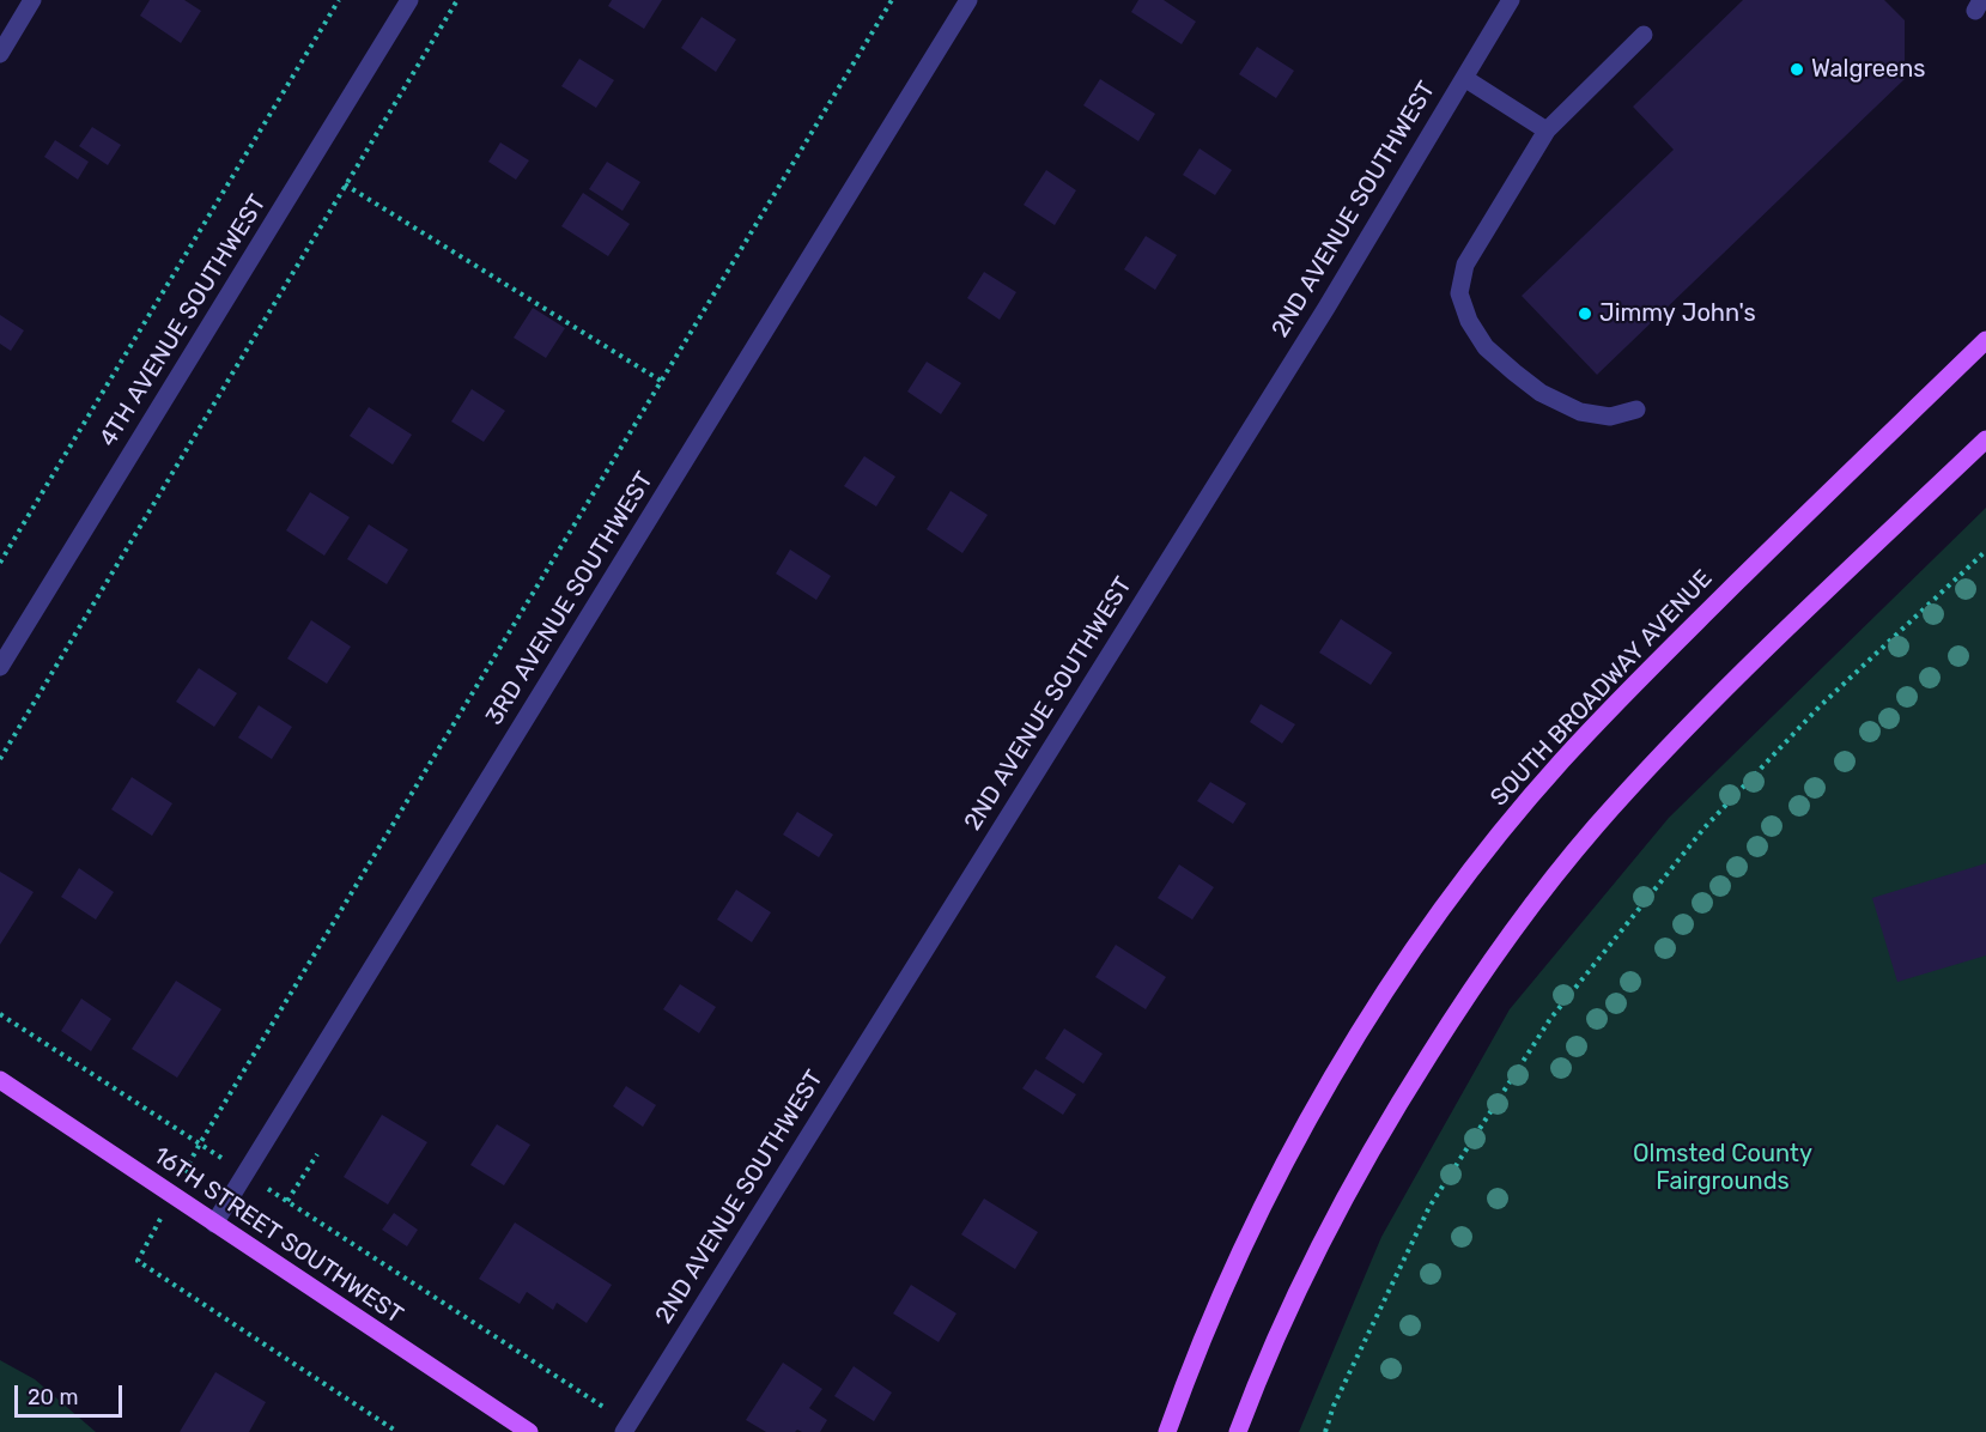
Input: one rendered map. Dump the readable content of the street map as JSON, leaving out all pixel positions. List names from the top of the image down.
{
  "streets": {
    "main road": ["SOUTH BROADWAY AVENUE", "16TH STREET SOUTHWEST"],
    "street": ["2ND AVENUE SOUTHWEST", "4TH AVENUE SOUTHWEST", "3RD AVENUE SOUTHWEST"]
  },
  "crossings": [
    ["3RD AVENUE SOUTHWEST", "16TH STREET SOUTHWEST"]
  ],
  "parks": ["Olmsted County Fairgrounds"],
  "places": ["Walgreens", "Jimmy John's"],
  "scale_bar": "20 m"
}
